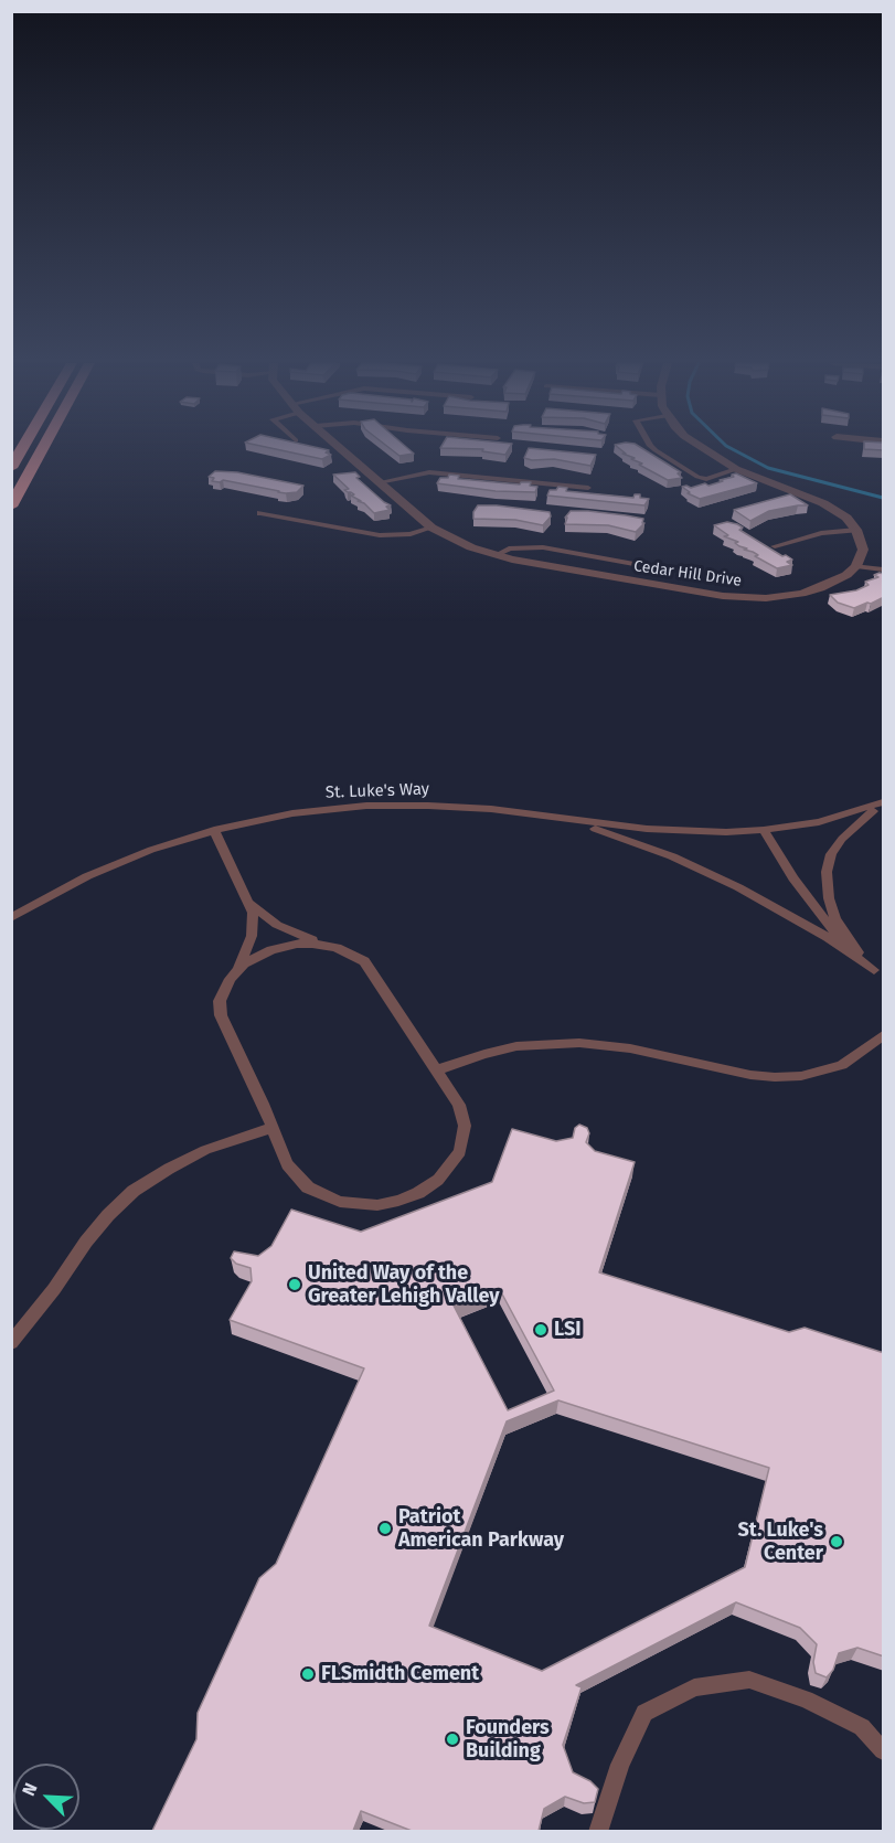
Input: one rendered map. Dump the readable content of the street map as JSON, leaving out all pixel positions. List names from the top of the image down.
{
  "streets": {
    "street": ["Cedar Hill Drive"],
    "lane": ["St. Luke's Way"]
  },
  "places": [
    "United Way of the Greater Lehigh Valley",
    "LSI",
    "Patriot American Parkway",
    "St. Luke's Center",
    "FLSmidth Cement",
    "Founders Building"
  ],
  "north": "top left"
}
